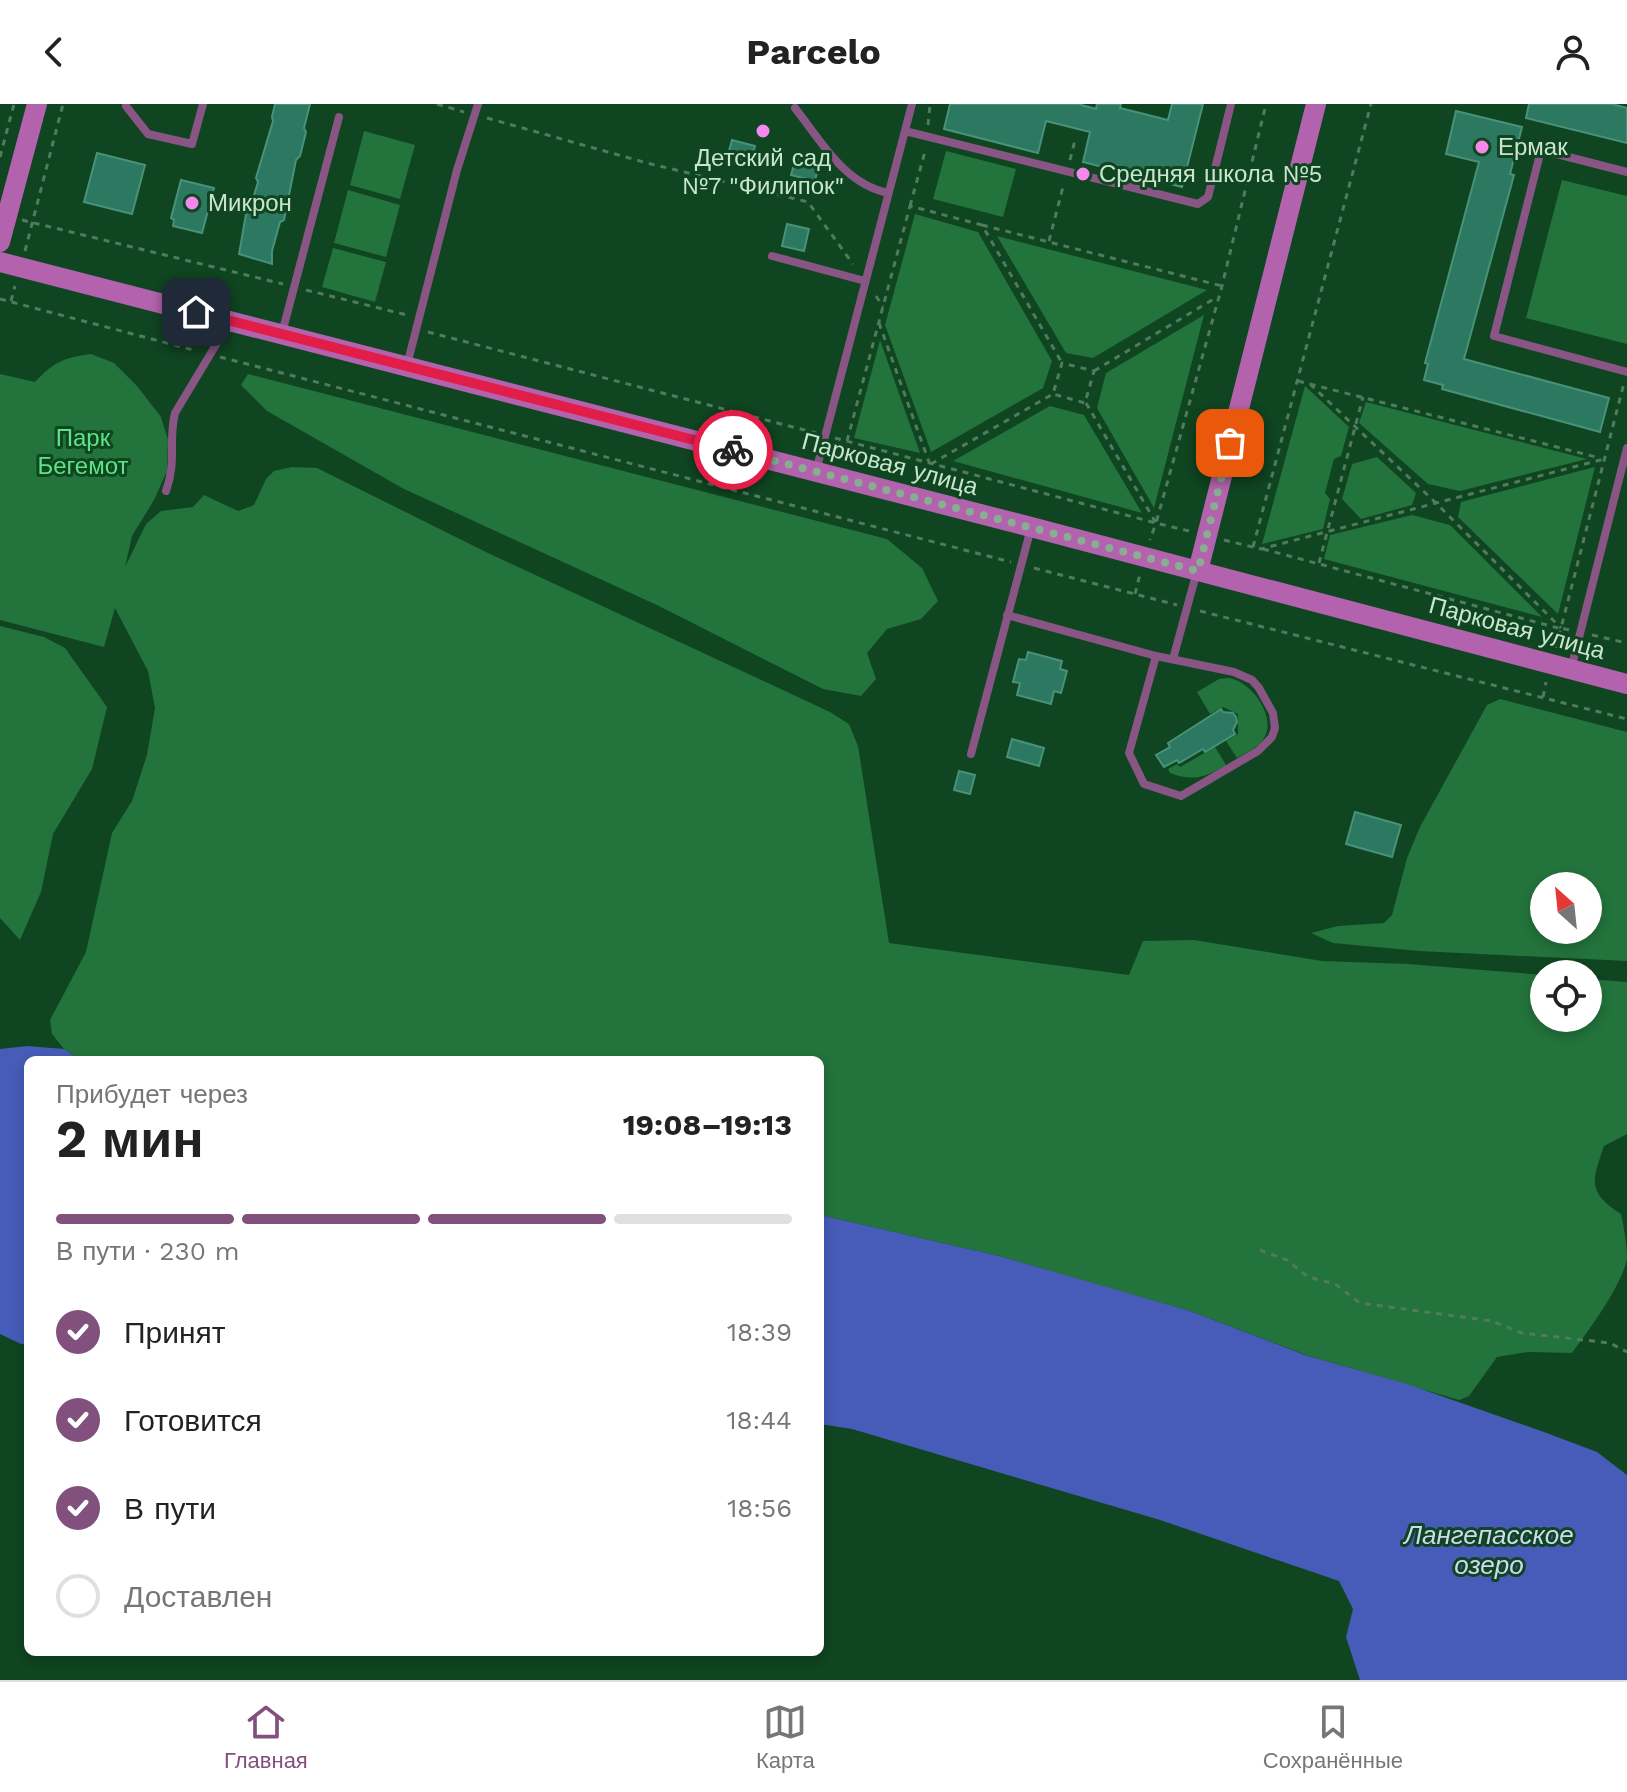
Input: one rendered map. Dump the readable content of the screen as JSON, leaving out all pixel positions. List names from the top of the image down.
{
  "streets": {
    "street": ["Парковая улица"]
  },
  "water": ["Лангепасское озеро"],
  "parks": ["Парк Бегемот"],
  "places": [
    "Детский сад №7 \"Филипок\"",
    "Ермак",
    "Средняя школа №5",
    "Микрон"
  ],
  "north": "top left",
  "page": {
    "header": "Parcelo",
    "heading": ["2 мин", "Прибудет через", "19:08–19:13"],
    "bar": "В пути · 230 m",
    "list": [
      ["Принят", "18:39"],
      ["Готовится", "18:44"],
      ["В пути", "18:56"],
      "Доставлен"
    ],
    "tabs": ["Главная", "Карта", "Сохранённые"]
  }
}
